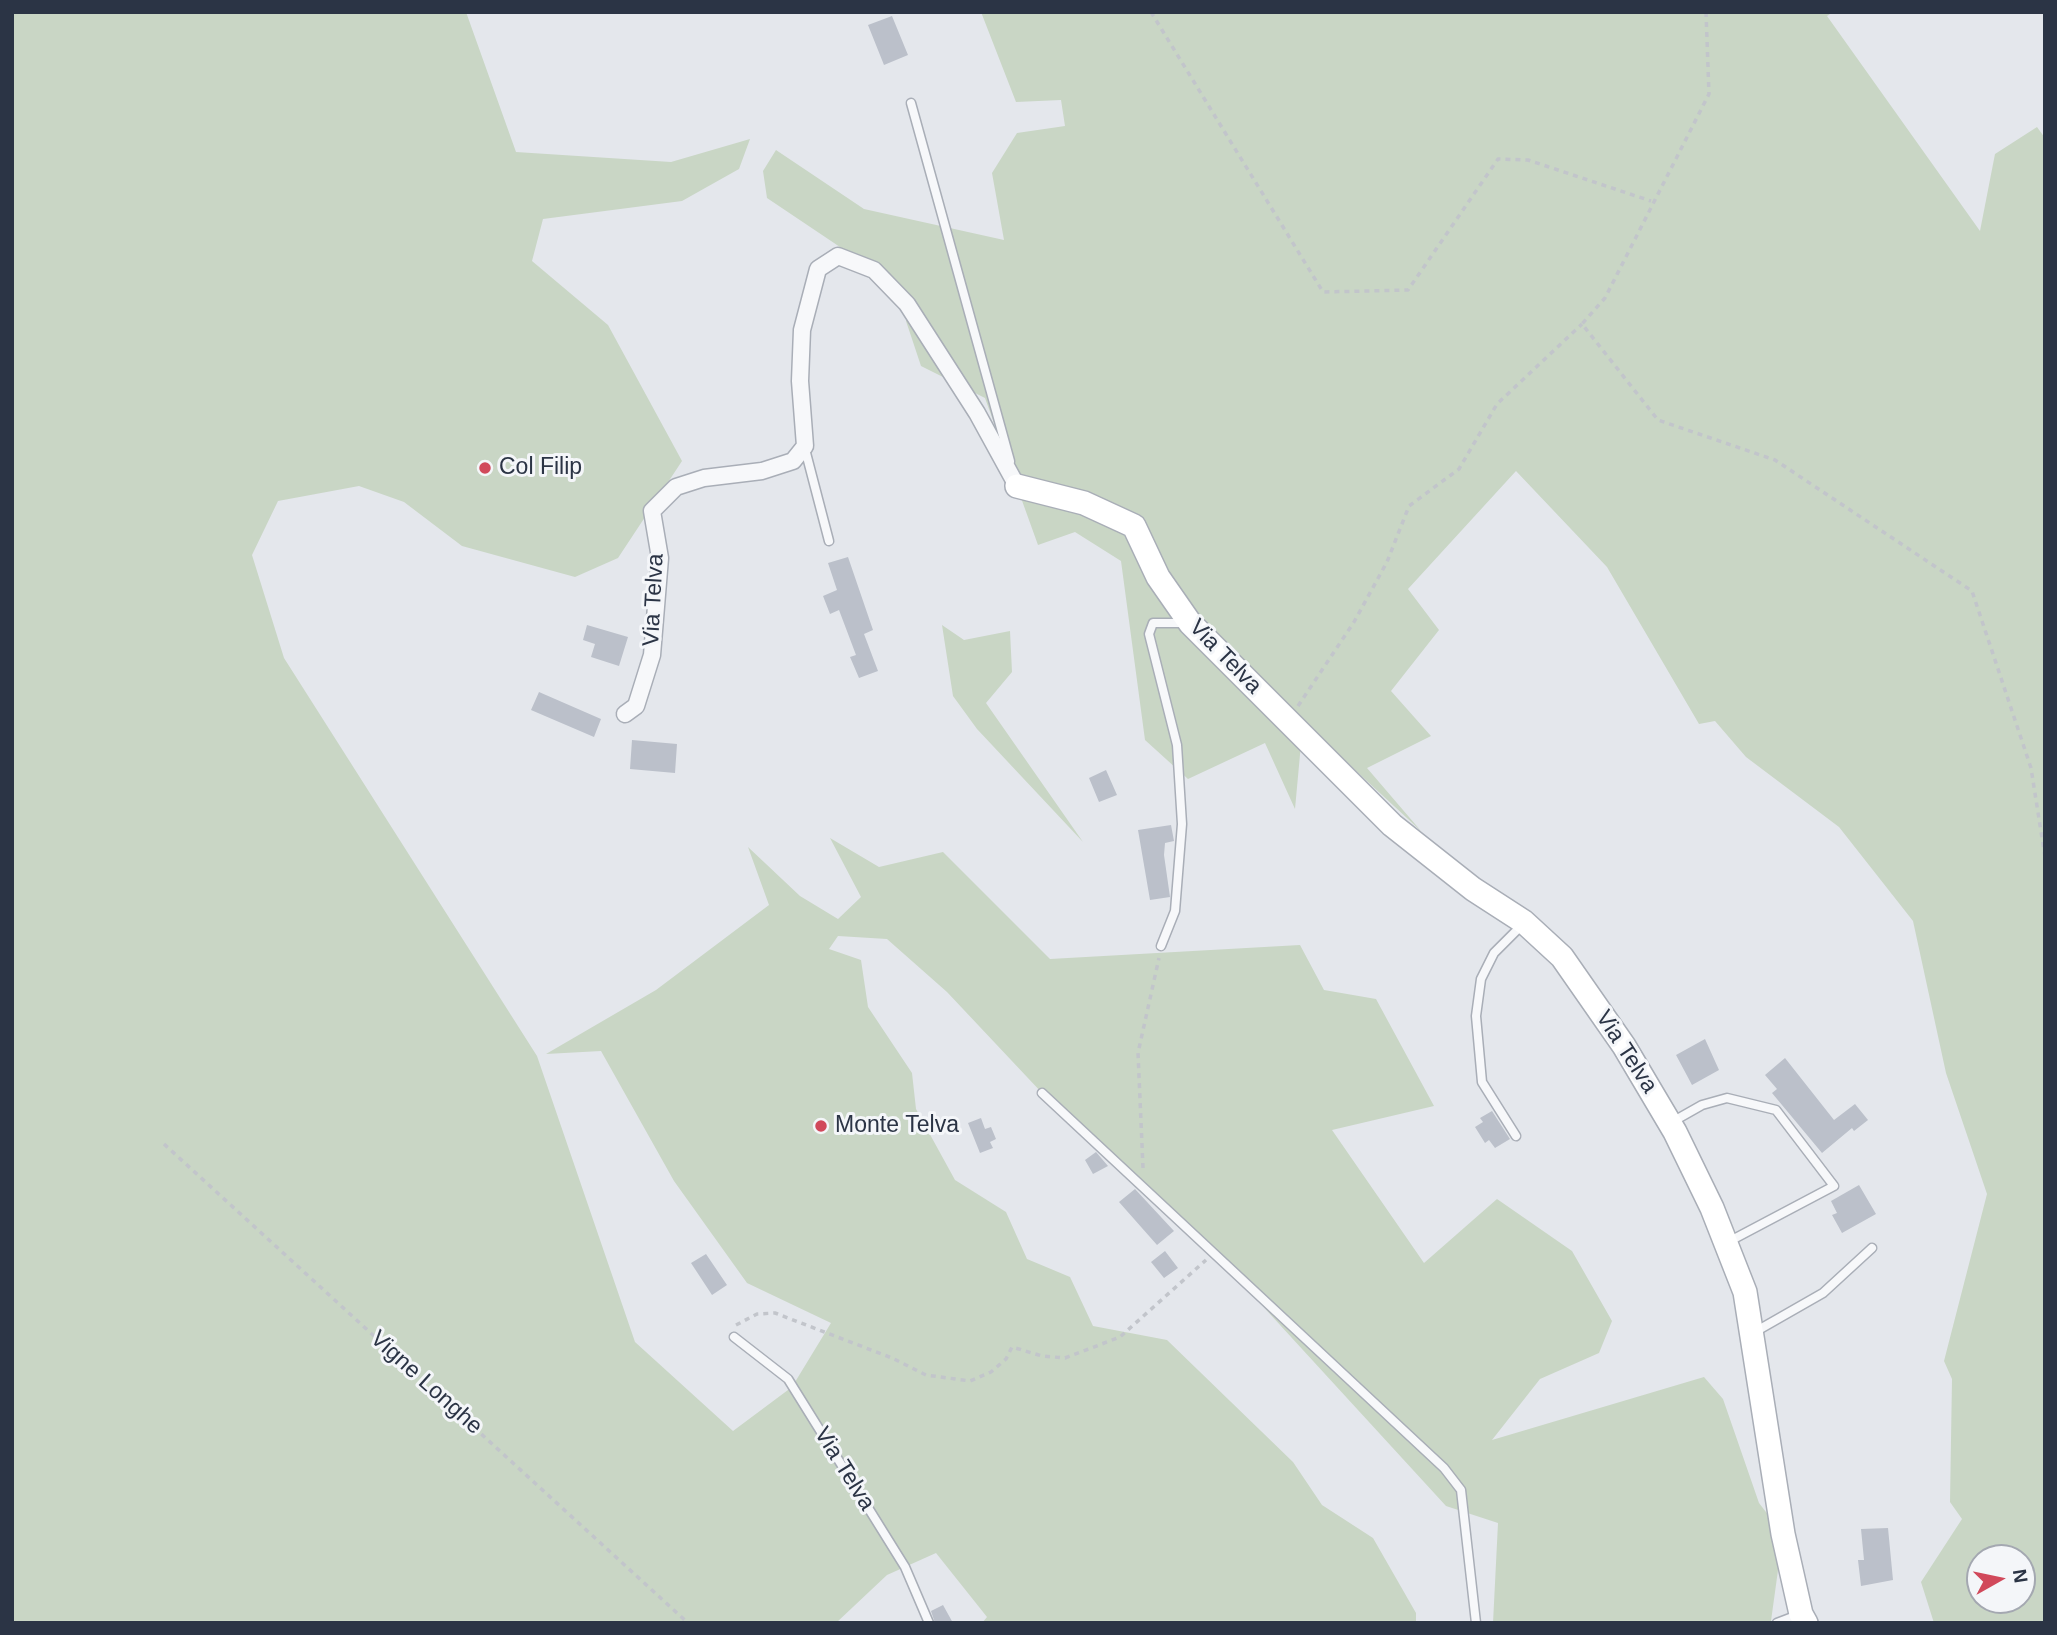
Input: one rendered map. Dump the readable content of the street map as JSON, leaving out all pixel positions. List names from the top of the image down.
{
  "streets": {
    "street": ["Via Telva"],
    "path": ["Vigne Longhe"]
  },
  "places": ["Col Filip", "Monte Telva"],
  "north": "right"
}
